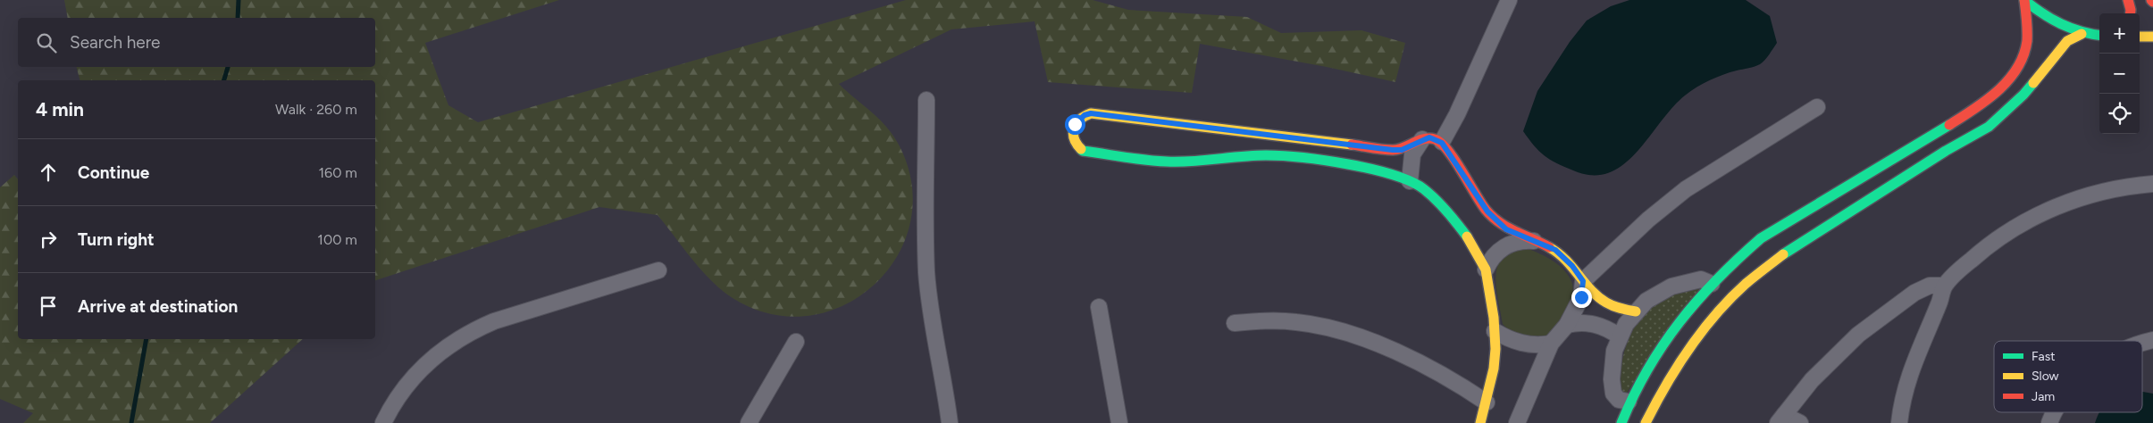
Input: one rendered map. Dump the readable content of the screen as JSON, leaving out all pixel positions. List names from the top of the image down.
{
  "legend": ["Fast", "Slow", "Jam"],
  "page": {
    "map_buttons": ["+", "−"],
    "search": "Search here",
    "heading": ["4 min", "Walk · 260 m"],
    "list": [
      ["Continue", "160 m"],
      ["Turn right", "100 m"],
      "Arrive at destination"
    ]
  }
}
